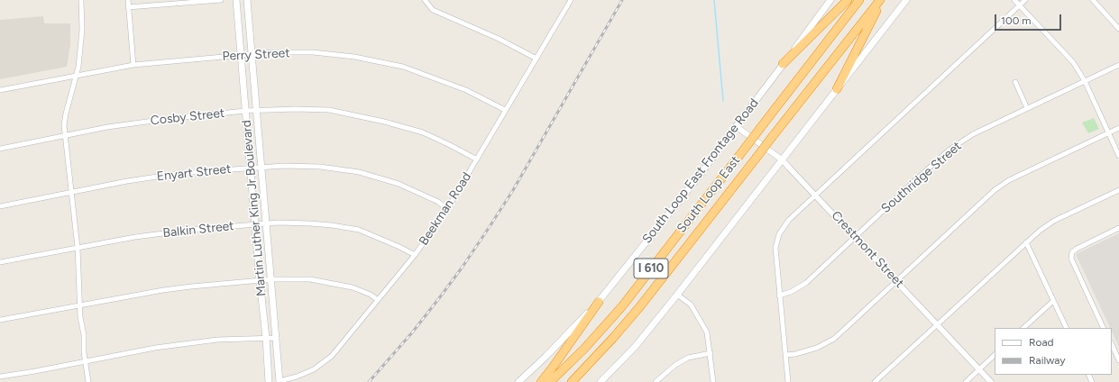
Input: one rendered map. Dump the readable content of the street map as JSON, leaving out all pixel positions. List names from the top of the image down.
{
  "streets": {
    "highway": ["South Loop East", "I 610"],
    "main road": ["South Loop East Frontage Road", "Martin Luther King Jr Boulevard"],
    "street": [
      "Perry Street",
      "Cosby Street",
      "Enyart Street",
      "Southridge Street",
      "Beekman Road",
      "Balkin Street",
      "Crestmont Street"
    ]
  },
  "crossings": [
    ["Perry Street", "Martin Luther King Jr Boulevard"],
    ["Perry Street", "Beekman Road"],
    ["Cosby Street", "Martin Luther King Jr Boulevard"],
    ["Cosby Street", "Beekman Road"],
    ["South Loop East Frontage Road", "Crestmont Street"],
    ["Enyart Street", "Martin Luther King Jr Boulevard"],
    ["Enyart Street", "Beekman Road"],
    ["Southridge Street", "Crestmont Street"],
    ["Martin Luther King Jr Boulevard", "Beekman Road"],
    ["Martin Luther King Jr Boulevard", "Balkin Street"],
    ["Beekman Road", "Balkin Street"]
  ],
  "legend": ["Road", "Railway"],
  "scale_bar": "100 m"
}
